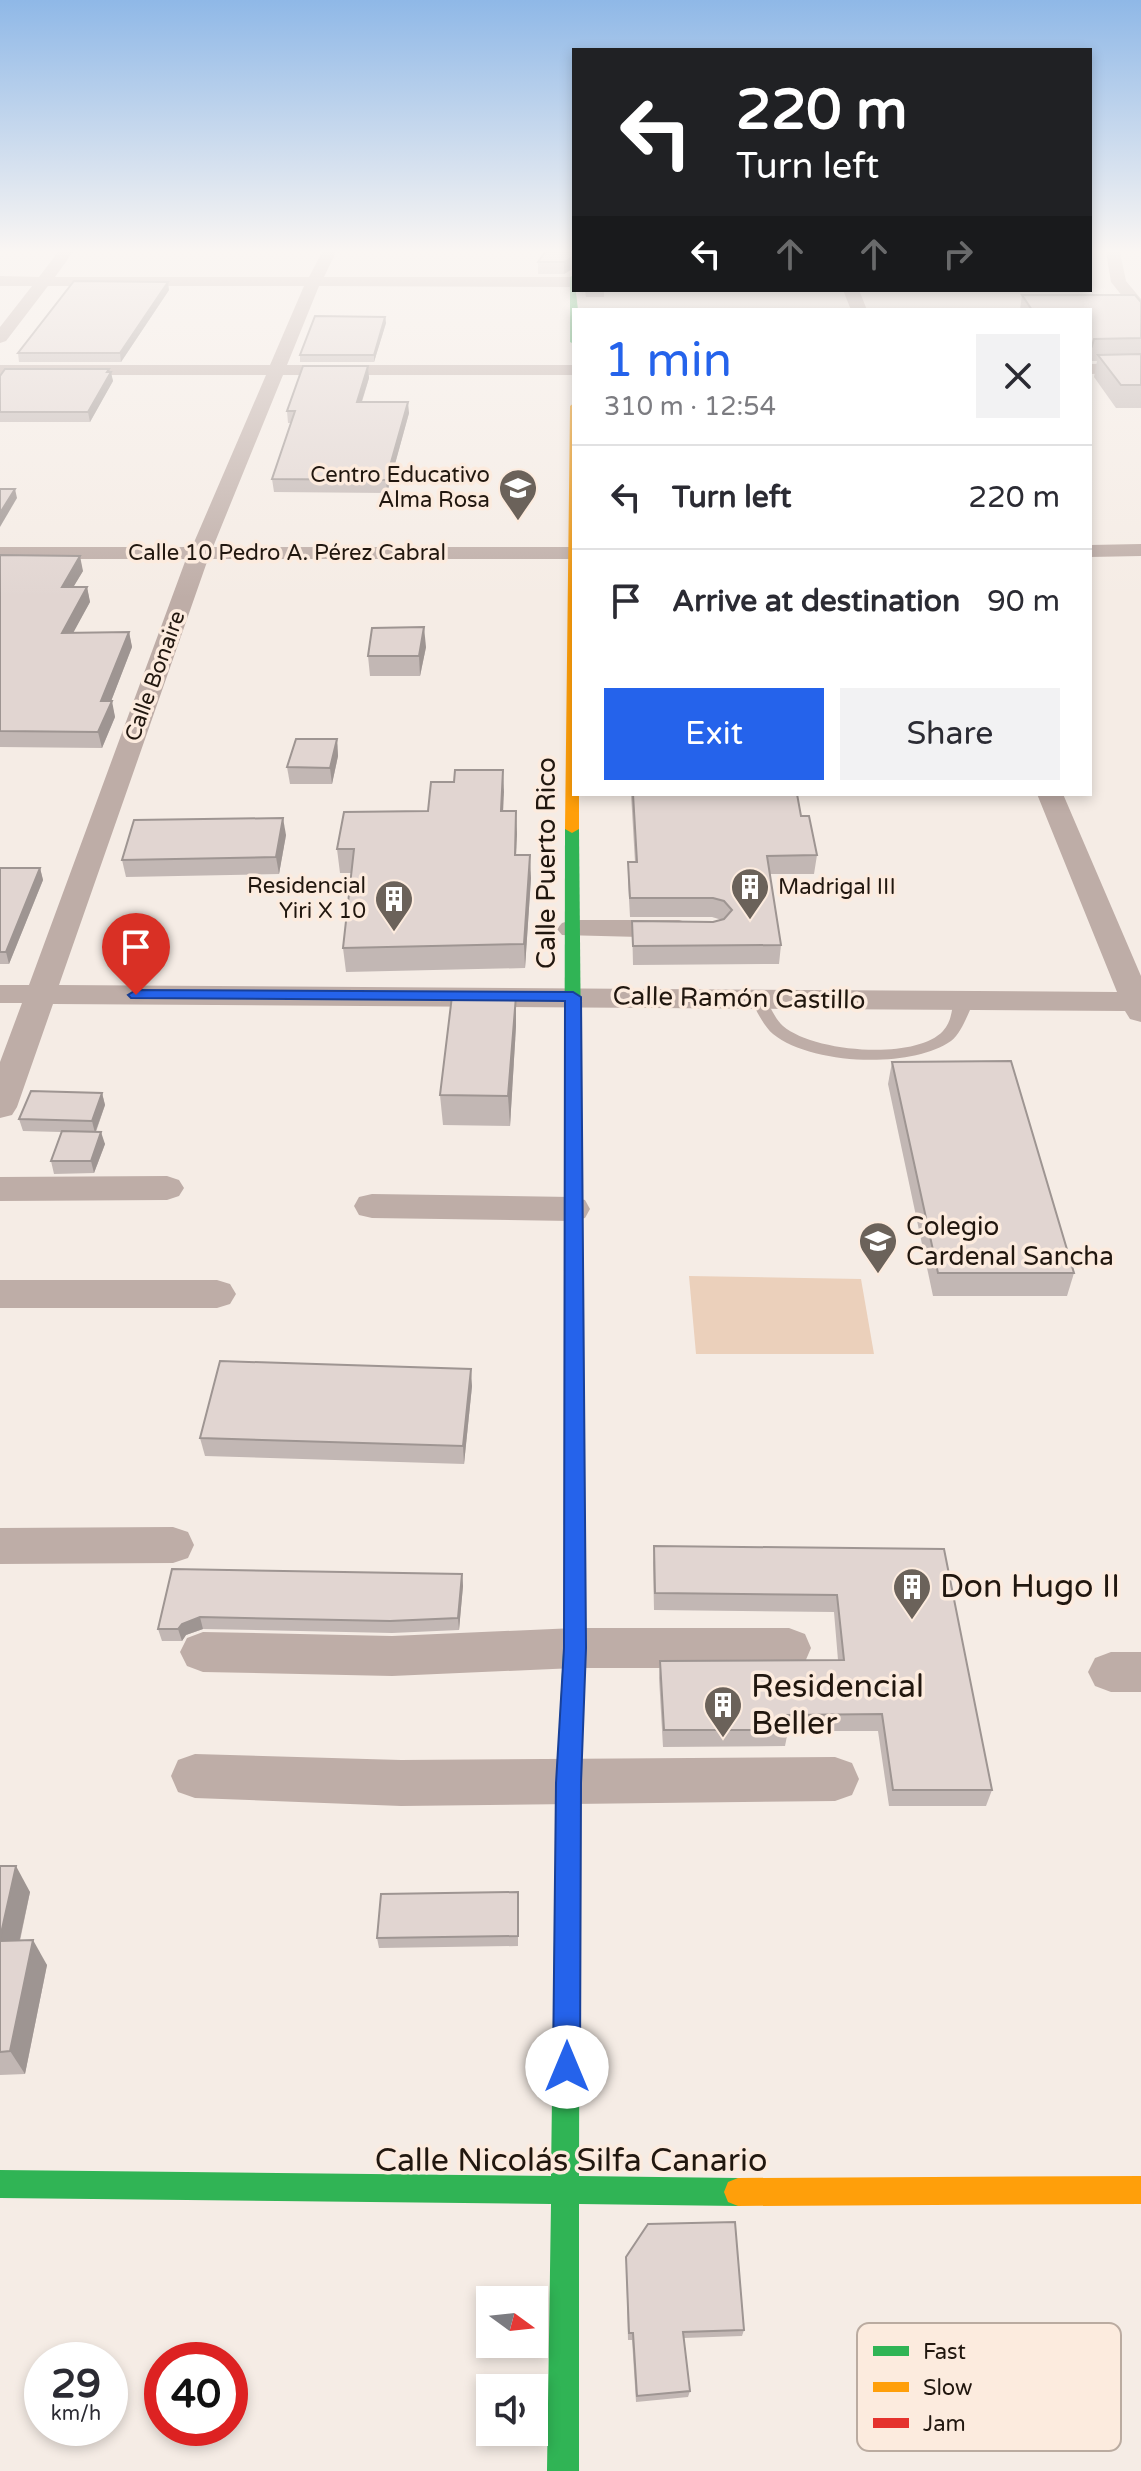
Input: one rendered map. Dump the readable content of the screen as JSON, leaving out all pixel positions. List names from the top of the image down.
{
  "streets": {
    "street": [
      "Calle 10 Pedro A. Pérez Cabral",
      "Calle Bonaire",
      "Calle Puerto Rico",
      "Calle Ramón Castillo",
      "Calle Nicolás Silfa Canario"
    ]
  },
  "crossings": [
    ["Calle 10 Pedro A. Pérez Cabral", "Calle Bonaire"],
    ["Calle 10 Pedro A. Pérez Cabral", "Calle Puerto Rico"],
    ["Calle Bonaire", "Calle Ramón Castillo"],
    ["Calle Puerto Rico", "Calle Ramón Castillo"],
    ["Calle Puerto Rico", "Calle Nicolás Silfa Canario"]
  ],
  "places": {
    "school or university": ["Centro Educativo Alma Rosa", "Colegio Cardenal Sancha"],
    "building": [
      "Madrigal III",
      "Residencial Yiri X 10",
      "Don Hugo II",
      "Residencial Beller"
    ]
  },
  "legend": ["Fast", "Slow", "Jam"],
  "north": "right",
  "page": {
    "turn": ["220 m", "Turn left"],
    "heading": ["1 min", "310 m · 12:54"],
    "list": [
      {
        "name": "Turn left",
        "value": "220 m"
      },
      {
        "name": "Arrive at destination",
        "value": "90 m"
      }
    ],
    "buttons": ["Exit", "Share"],
    "speed": "29 km/h",
    "limit": "40"
  }
}
